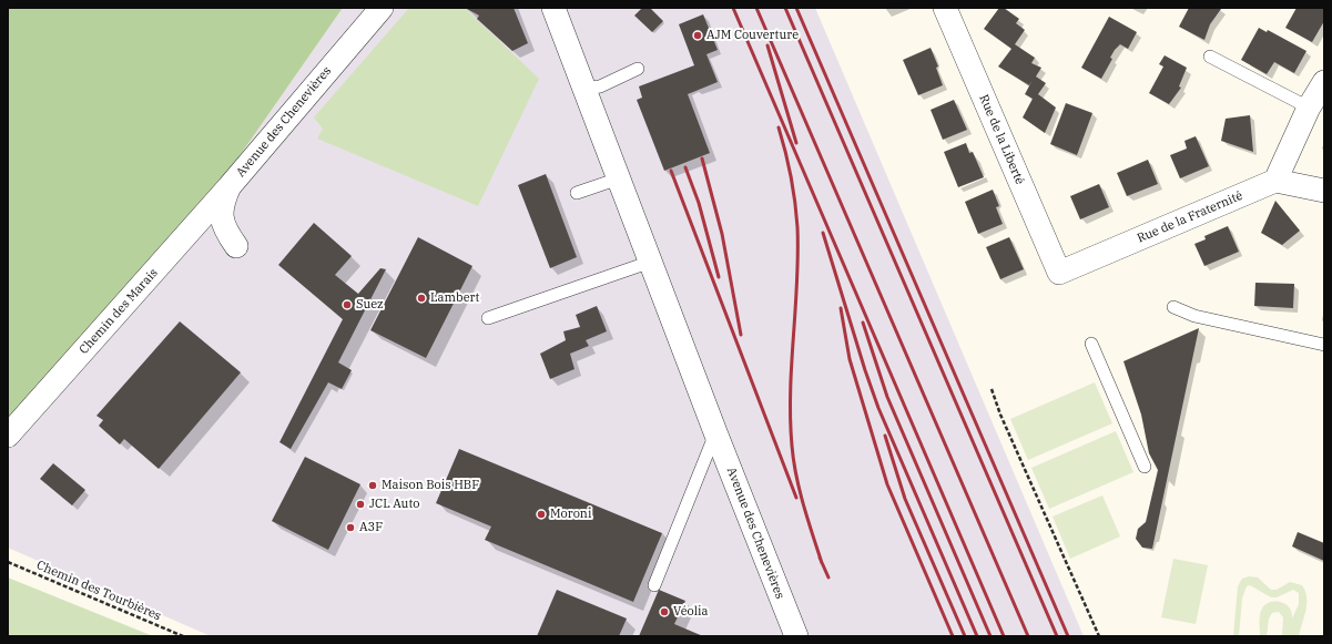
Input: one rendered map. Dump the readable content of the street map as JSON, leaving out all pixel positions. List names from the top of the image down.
{
  "streets": {
    "street": [
      "Avenue des Chenevières",
      "Rue de la Liberté",
      "Rue de la Fraternité",
      "Chemin des Marais"
    ],
    "path": ["Chemin des Tourbières"]
  },
  "crossings": [
    ["Avenue des Chenevières", "Chemin des Marais"],
    ["Rue de la Liberté", "Rue de la Fraternité"]
  ],
  "places": [
    "AJM Couverture",
    "Lambert",
    "Suez",
    "Maison Bois HBF",
    "JCL Auto",
    "Moroni",
    "A3F",
    "Véolia"
  ]
}
